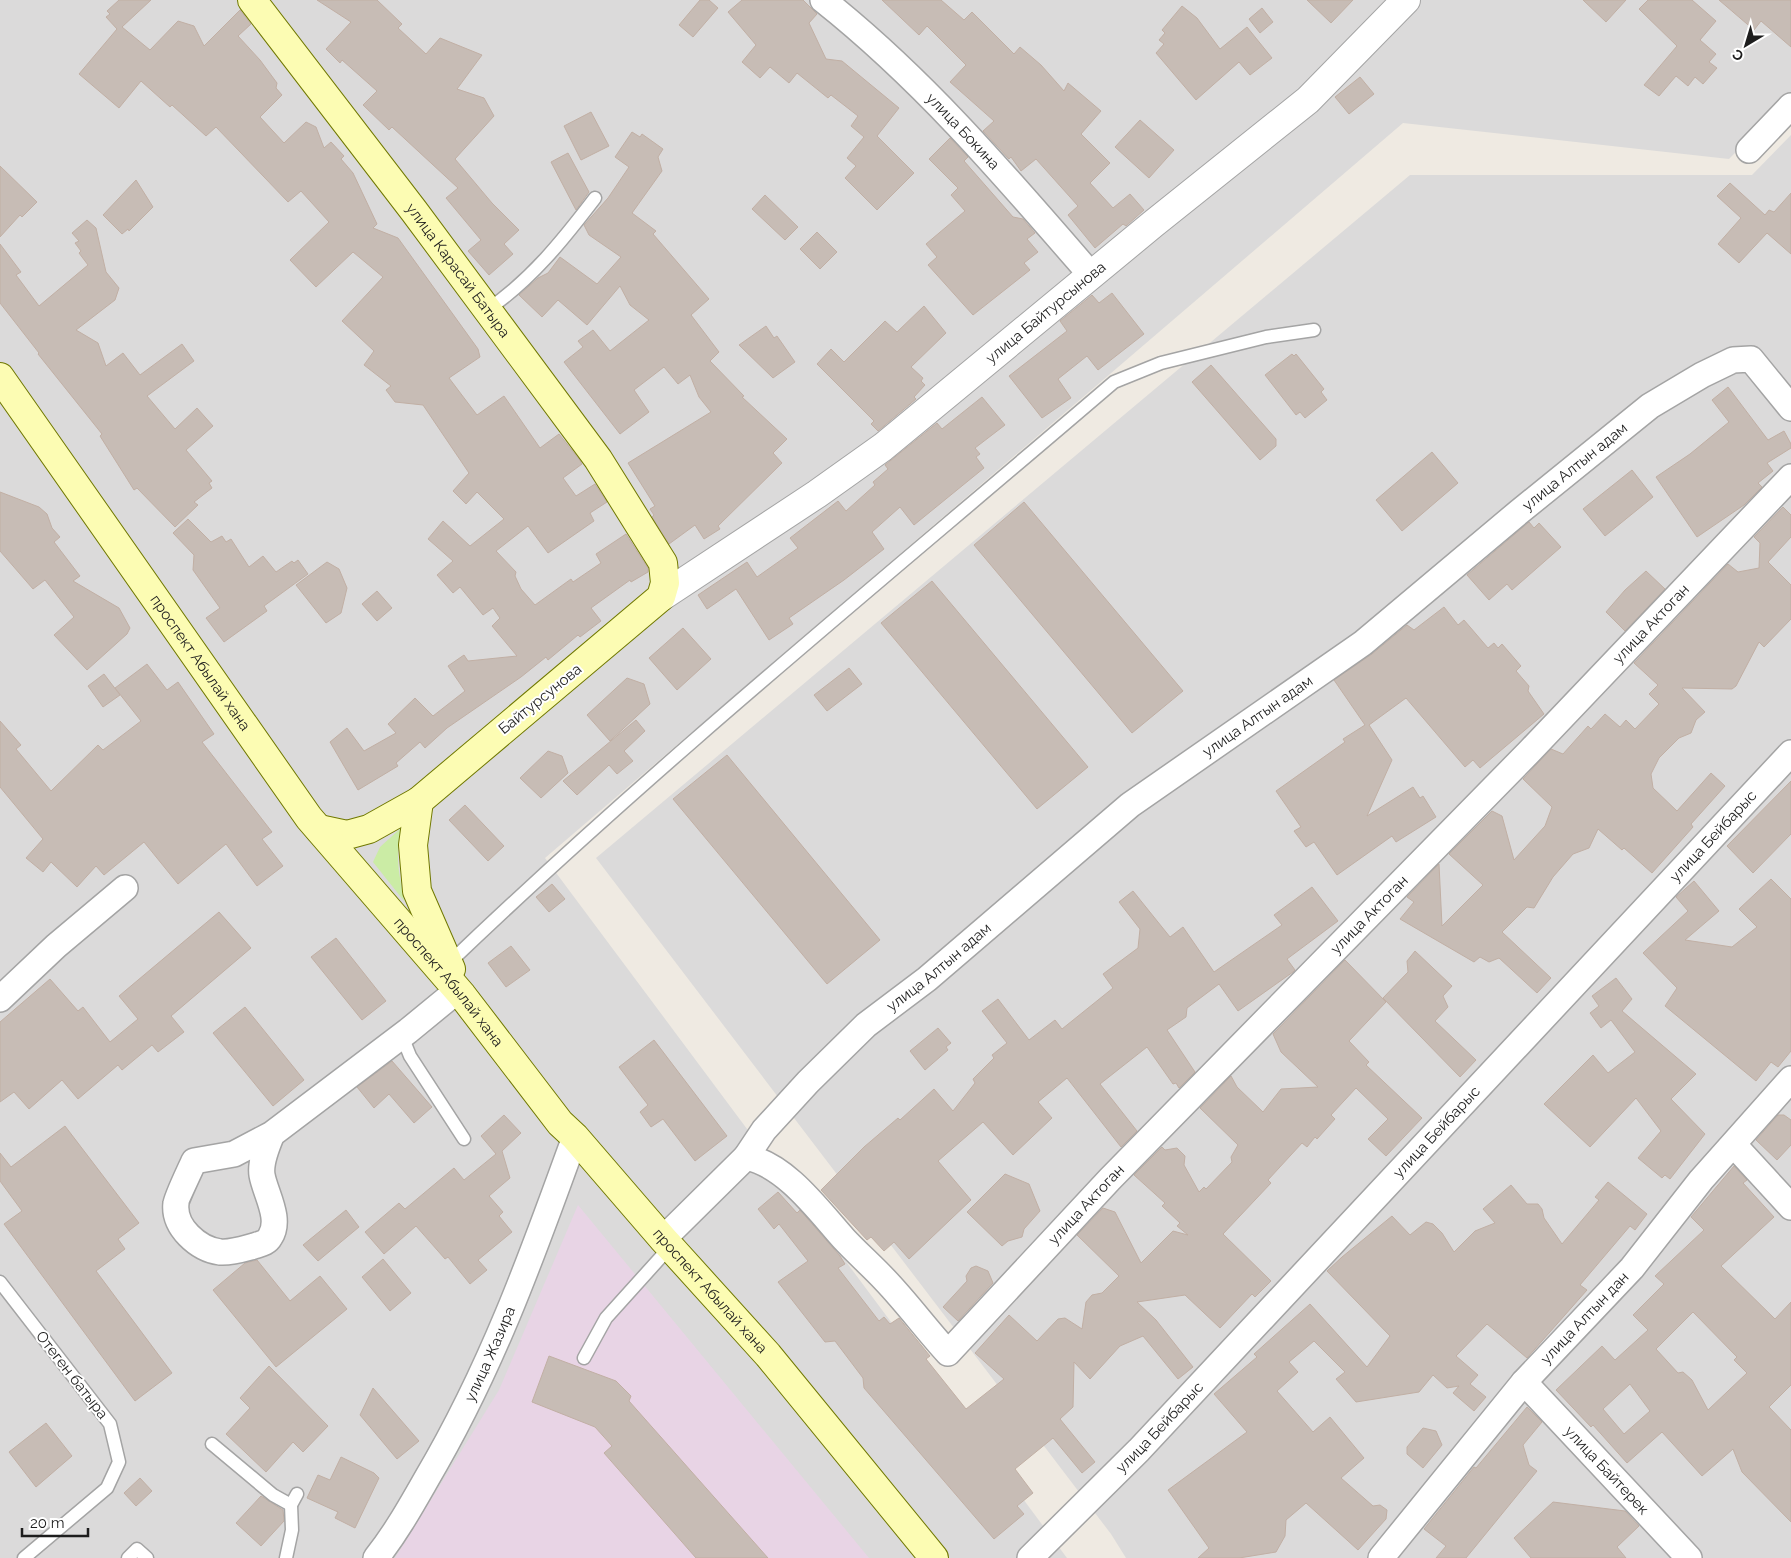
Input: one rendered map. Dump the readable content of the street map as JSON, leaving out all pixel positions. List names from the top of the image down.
{
  "streets": {
    "main road": ["улица Карасай Батыра", "проспект Абылай хана", "Байтурсунова"],
    "street": [
      "улица Бокина",
      "улица Байтурсынова",
      "улица Алтын адам",
      "улица Актоган",
      "улица Бейбарыс",
      "улица Алтын дан",
      "улица Жазира",
      "улица Байтерек"
    ],
    "lane": ["Отеген батыра"]
  },
  "crossings": [
    ["улица Бокина", "улица Байтурсынова"],
    ["улица Карасай Батыра", "улица Байтурсынова"],
    ["улица Карасай Батыра", "Байтурсунова"],
    ["улица Байтурсынова", "Байтурсунова"],
    ["улица Алтын адам", "улица Актоган"],
    ["проспект Абылай хана", "Байтурсунова"],
    ["проспект Абылай хана", "улица Жазира"],
    ["улица Алтын дан", "улица Байтерек"]
  ],
  "scale_bar": "20 m",
  "north": "bottom left"
}
